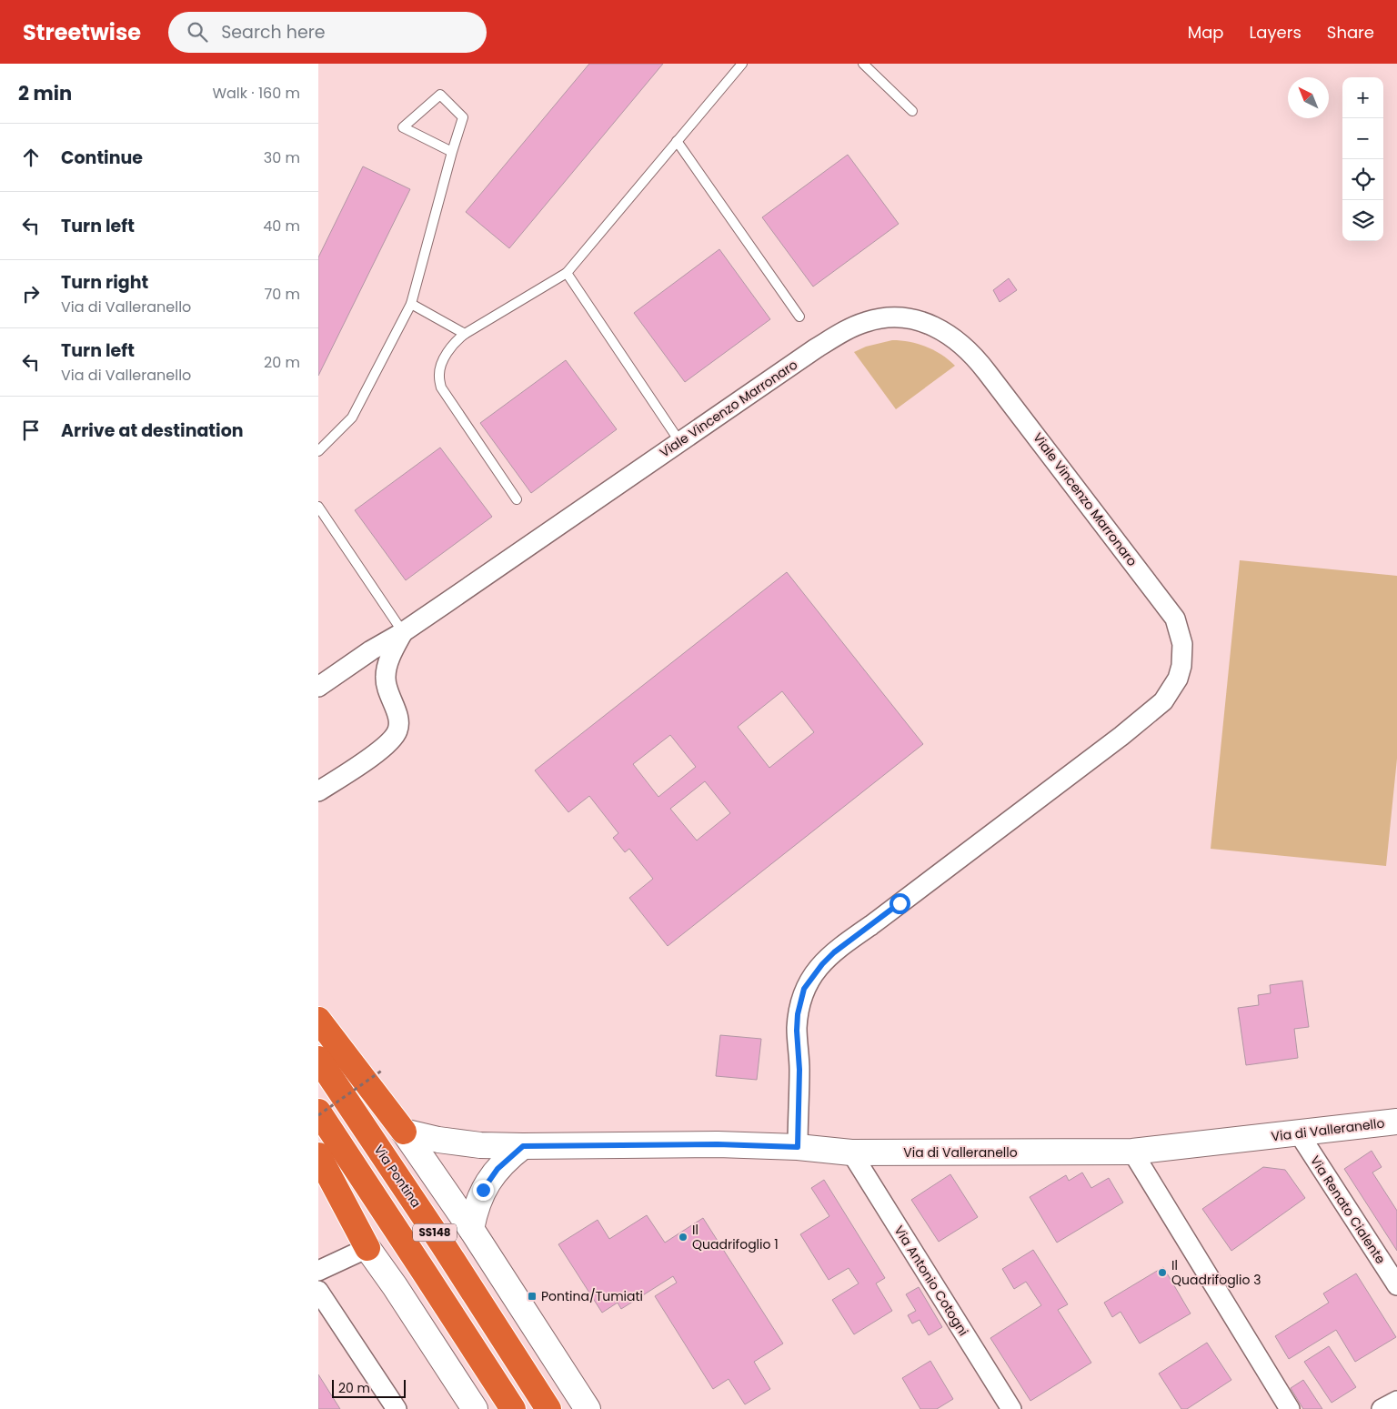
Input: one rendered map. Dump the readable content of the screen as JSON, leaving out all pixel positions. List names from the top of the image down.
{
  "streets": {
    "highway": ["Via Pontina", "SS148"],
    "street": [
      "Viale Vincenzo Marronaro",
      "Via di Valleranello",
      "Via Renato Cialente",
      "Via Antonio Cotogni"
    ]
  },
  "crossings": [
    ["Viale Vincenzo Marronaro", "Via di Valleranello"],
    ["Via di Valleranello", "Via Renato Cialente"],
    ["Via di Valleranello", "Via Antonio Cotogni"]
  ],
  "places": {
    "other": ["Il Quadrifoglio 1", "Il Quadrifoglio 3"],
    "transit": ["Pontina/Tumiati"]
  },
  "scale_bar": "20 m",
  "north": "top left",
  "page": {
    "header": "Streetwise",
    "search": "Search here",
    "nav": ["Map", "Layers", "Share"],
    "heading": ["2 min", "Walk · 160 m"],
    "map_buttons": ["+", "−"],
    "list": [
      ["Continue", "30 m"],
      ["Turn left", "40 m"],
      ["Turn right", "Via di Valleranello", "70 m"],
      ["Turn left", "Via di Valleranello", "20 m"],
      "Arrive at destination"
    ],
    "scale": "20 m"
  }
}
